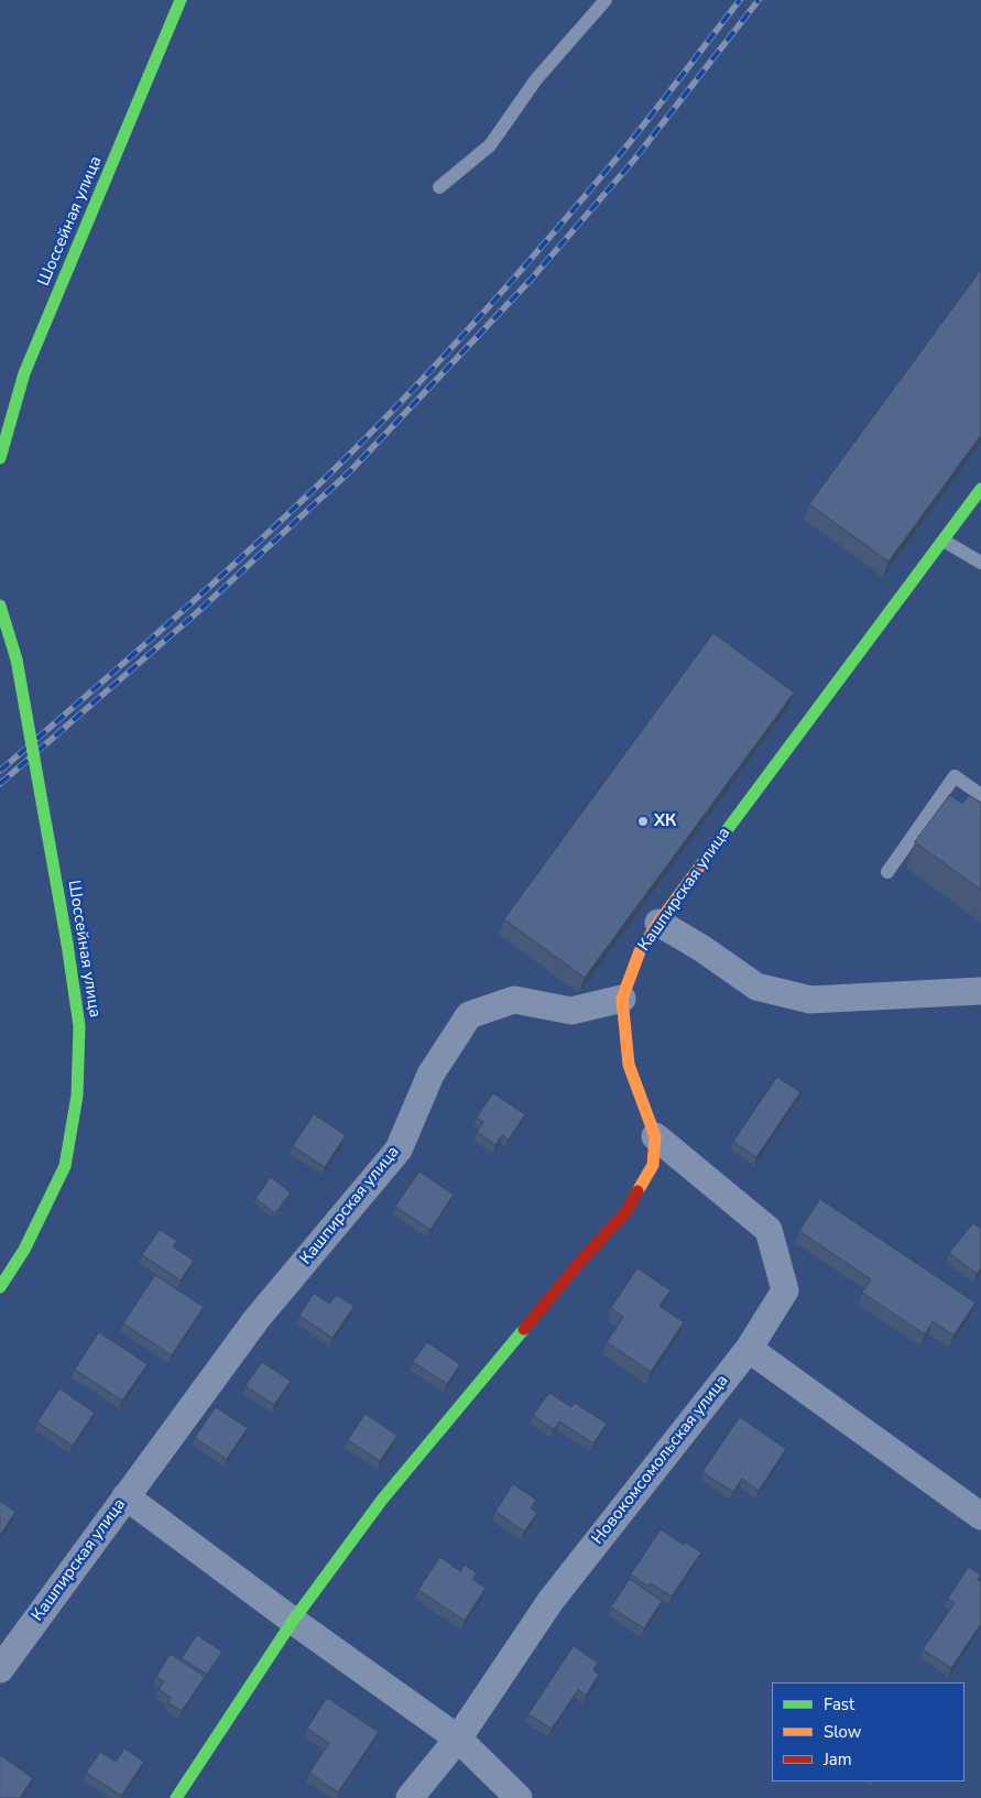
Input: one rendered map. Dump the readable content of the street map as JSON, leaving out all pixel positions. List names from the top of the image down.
{
  "streets": {
    "street": ["Шоссейная улица", "Кашпирская улица", "Новокомсомольская улица"]
  },
  "places": ["ХК"],
  "legend": ["Fast", "Slow", "Jam"]
}
